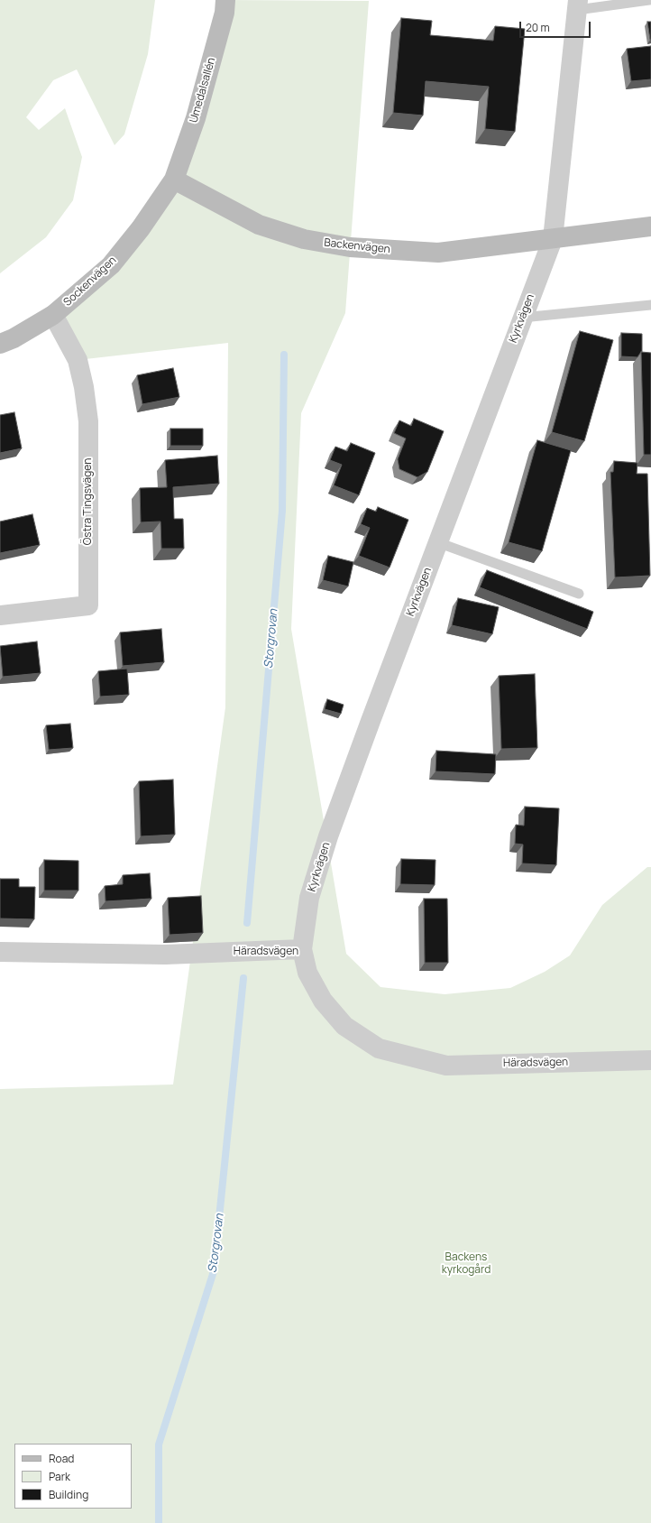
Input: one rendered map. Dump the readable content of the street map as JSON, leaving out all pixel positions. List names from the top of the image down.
{
  "streets": {
    "street": [
      "Umedalsallén",
      "Backenvägen",
      "Sockenvägen",
      "Kyrkvägen",
      "Östra Tingsvägen",
      "Häradsvägen"
    ]
  },
  "crossings": [
    ["Umedalsallén", "Backenvägen"],
    ["Umedalsallén", "Sockenvägen"],
    ["Backenvägen", "Sockenvägen"],
    ["Backenvägen", "Kyrkvägen"],
    ["Sockenvägen", "Östra Tingsvägen"],
    ["Kyrkvägen", "Häradsvägen"]
  ],
  "water": ["Storgrovan"],
  "parks": ["Backens kyrkogård"],
  "legend": ["Road", "Park", "Building"],
  "scale_bar": "20 m"
}
